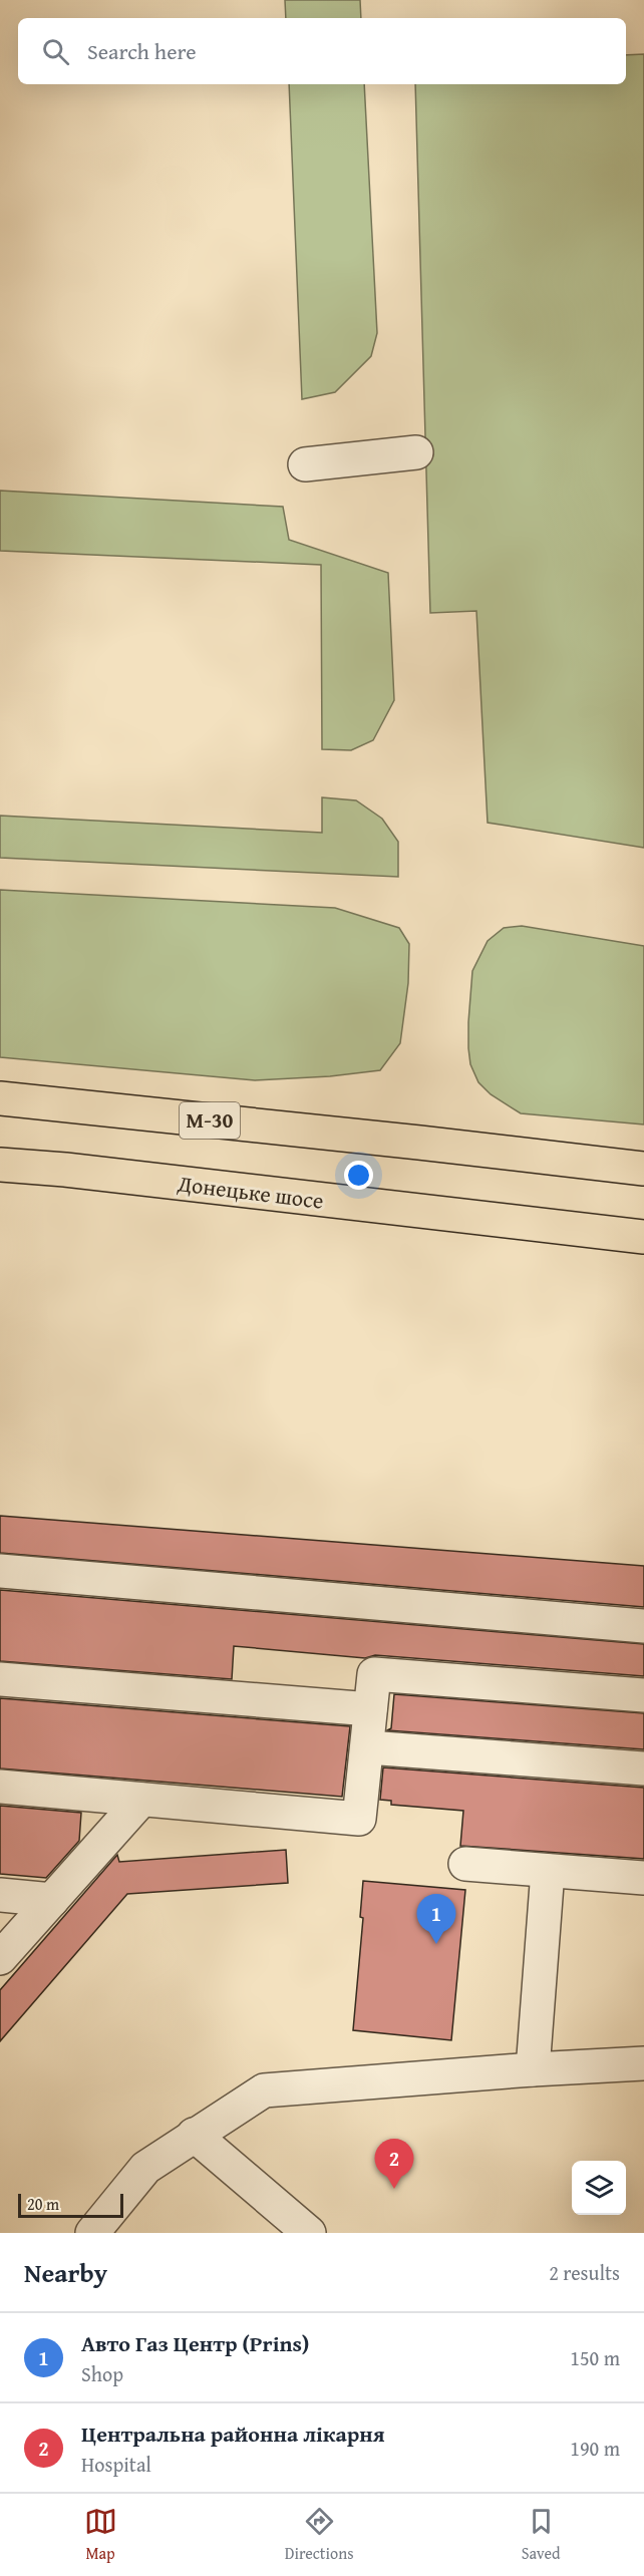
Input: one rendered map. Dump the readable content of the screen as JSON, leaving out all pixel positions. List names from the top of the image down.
{
  "streets": {
    "highway": ["М-30", "Донецьке шосе"]
  },
  "scale_bar": "20 m",
  "page": {
    "search": "Search here",
    "pins": ["1", "2"],
    "scale": "20 m",
    "heading": ["Nearby", "2 results"],
    "list": [
      {
        "mark": "1",
        "name": "Авто Газ Центр (Prins)",
        "note": "Shop",
        "value": "150 m"
      },
      {
        "mark": "2",
        "name": "Центральна районна лікарня",
        "note": "Hospital",
        "value": "190 m"
      }
    ],
    "nav": ["Map", "Directions", "Saved"]
  }
}
